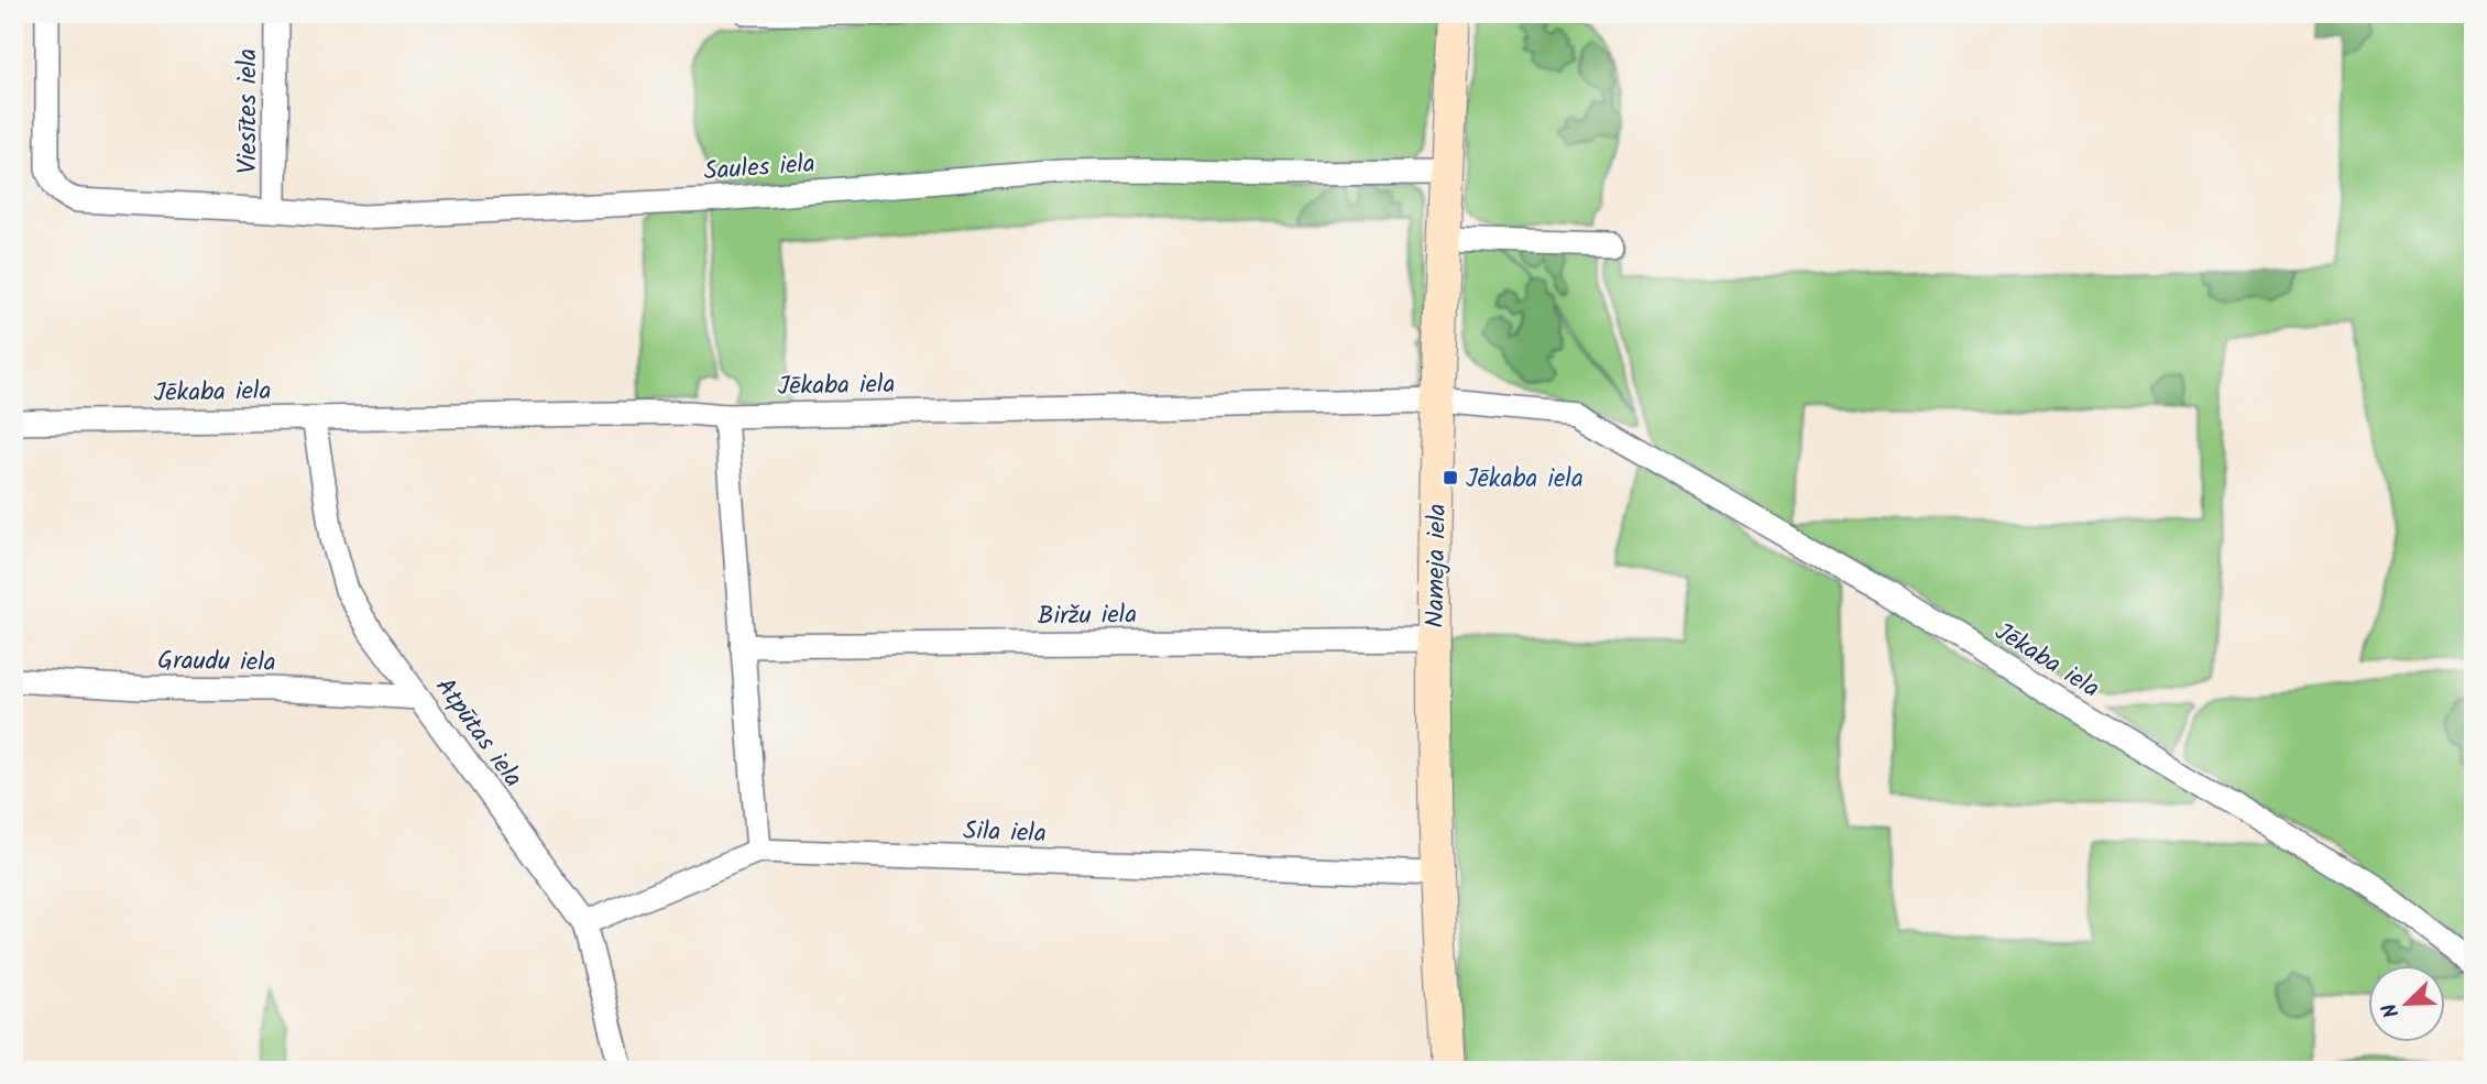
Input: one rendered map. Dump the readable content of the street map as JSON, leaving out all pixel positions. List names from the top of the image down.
{
  "streets": {
    "street": [
      "Viesītes iela",
      "Saules iela",
      "Jēkaba iela",
      "Nameja iela",
      "Biržu iela",
      "Graudu iela",
      "Atpūtas iela",
      "Sila iela"
    ]
  },
  "crossings": [
    ["Viesītes iela", "Saules iela"],
    ["Saules iela", "Nameja iela"],
    ["Jēkaba iela", "Nameja iela"],
    ["Jēkaba iela", "Atpūtas iela"],
    ["Nameja iela", "Biržu iela"],
    ["Nameja iela", "Sila iela"],
    ["Graudu iela", "Atpūtas iela"],
    ["Atpūtas iela", "Sila iela"]
  ],
  "places": {
    "transit": ["Jēkaba iela"]
  },
  "north": "bottom left"
}
